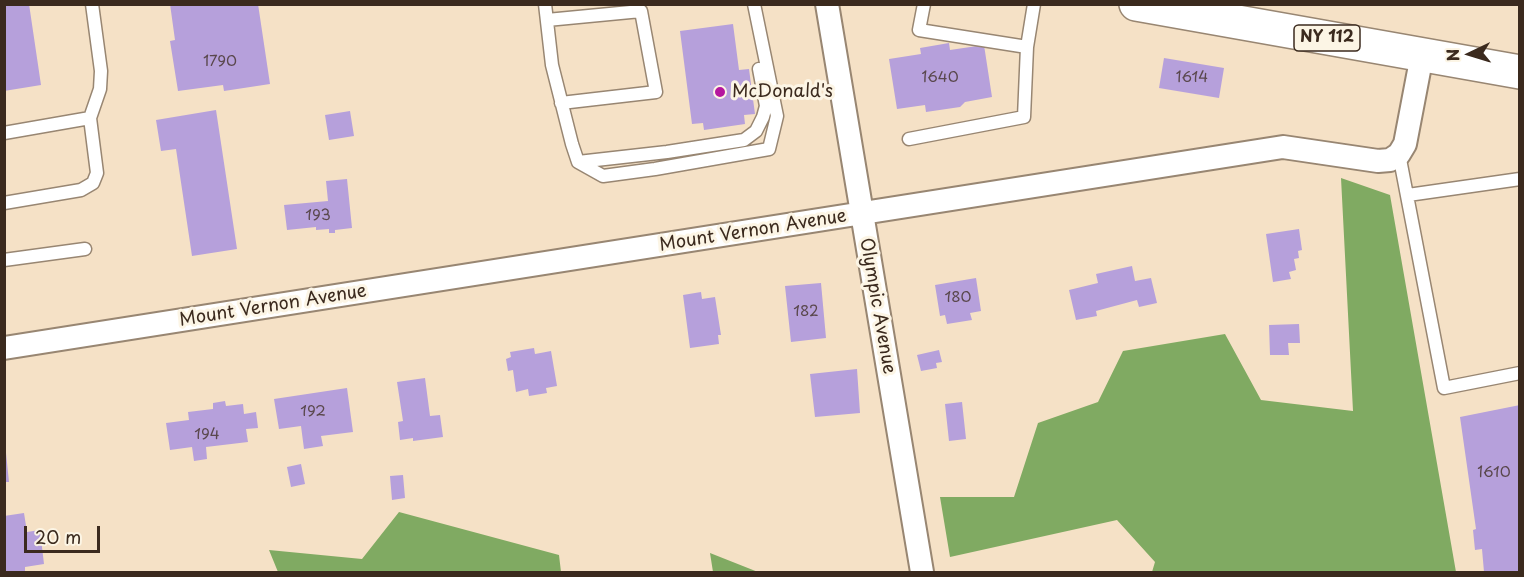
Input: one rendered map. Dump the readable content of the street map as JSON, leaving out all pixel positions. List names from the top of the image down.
{
  "streets": {
    "main road": ["NY 112"],
    "street": ["Mount Vernon Avenue", "Olympic Avenue"]
  },
  "crossings": [
    ["Mount Vernon Avenue", "Olympic Avenue"]
  ],
  "places": ["McDonald's"],
  "house_numbers": [
    "1790",
    "1640",
    "1614",
    "193",
    "180",
    "182",
    "192",
    "194",
    "1610"
  ],
  "scale_bar": "20 m",
  "north": "left"
}
